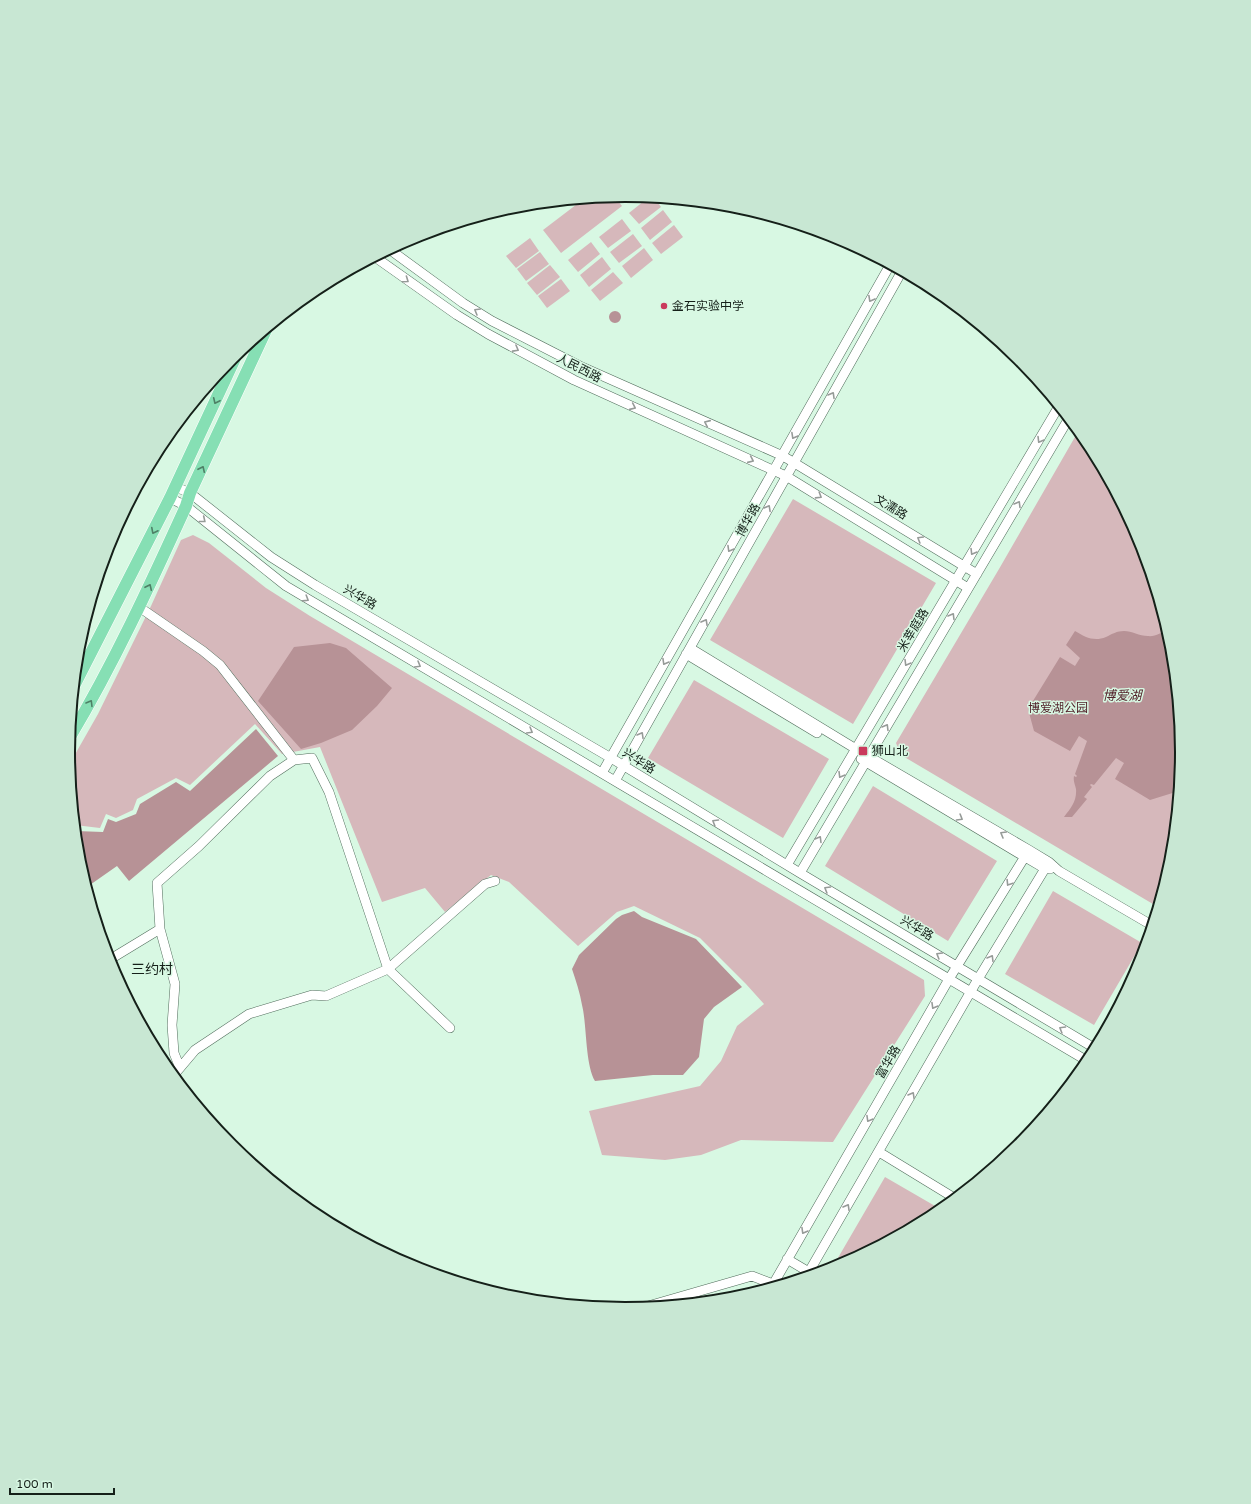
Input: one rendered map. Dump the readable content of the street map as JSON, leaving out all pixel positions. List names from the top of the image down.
{
  "streets": {
    "street": [
      "人民西路",
      "文濡路",
      "博华路",
      "兴华路",
      "米莘庭路",
      "富华路"
    ]
  },
  "crossings": [
    ["人民西路", "博华路"],
    ["文濡路", "博华路"],
    ["文濡路", "米莘庭路"],
    ["博华路", "兴华路"],
    ["兴华路", "米莘庭路"],
    ["兴华路", "富华路"]
  ],
  "one_way": ["人民西路"],
  "districts": ["三约村"],
  "water": ["博爱湖"],
  "parks": ["博爱湖公园"],
  "places": {
    "other": ["金石实验中学"],
    "transit": ["狮山北"]
  },
  "scale_bar": "100 m"
}
